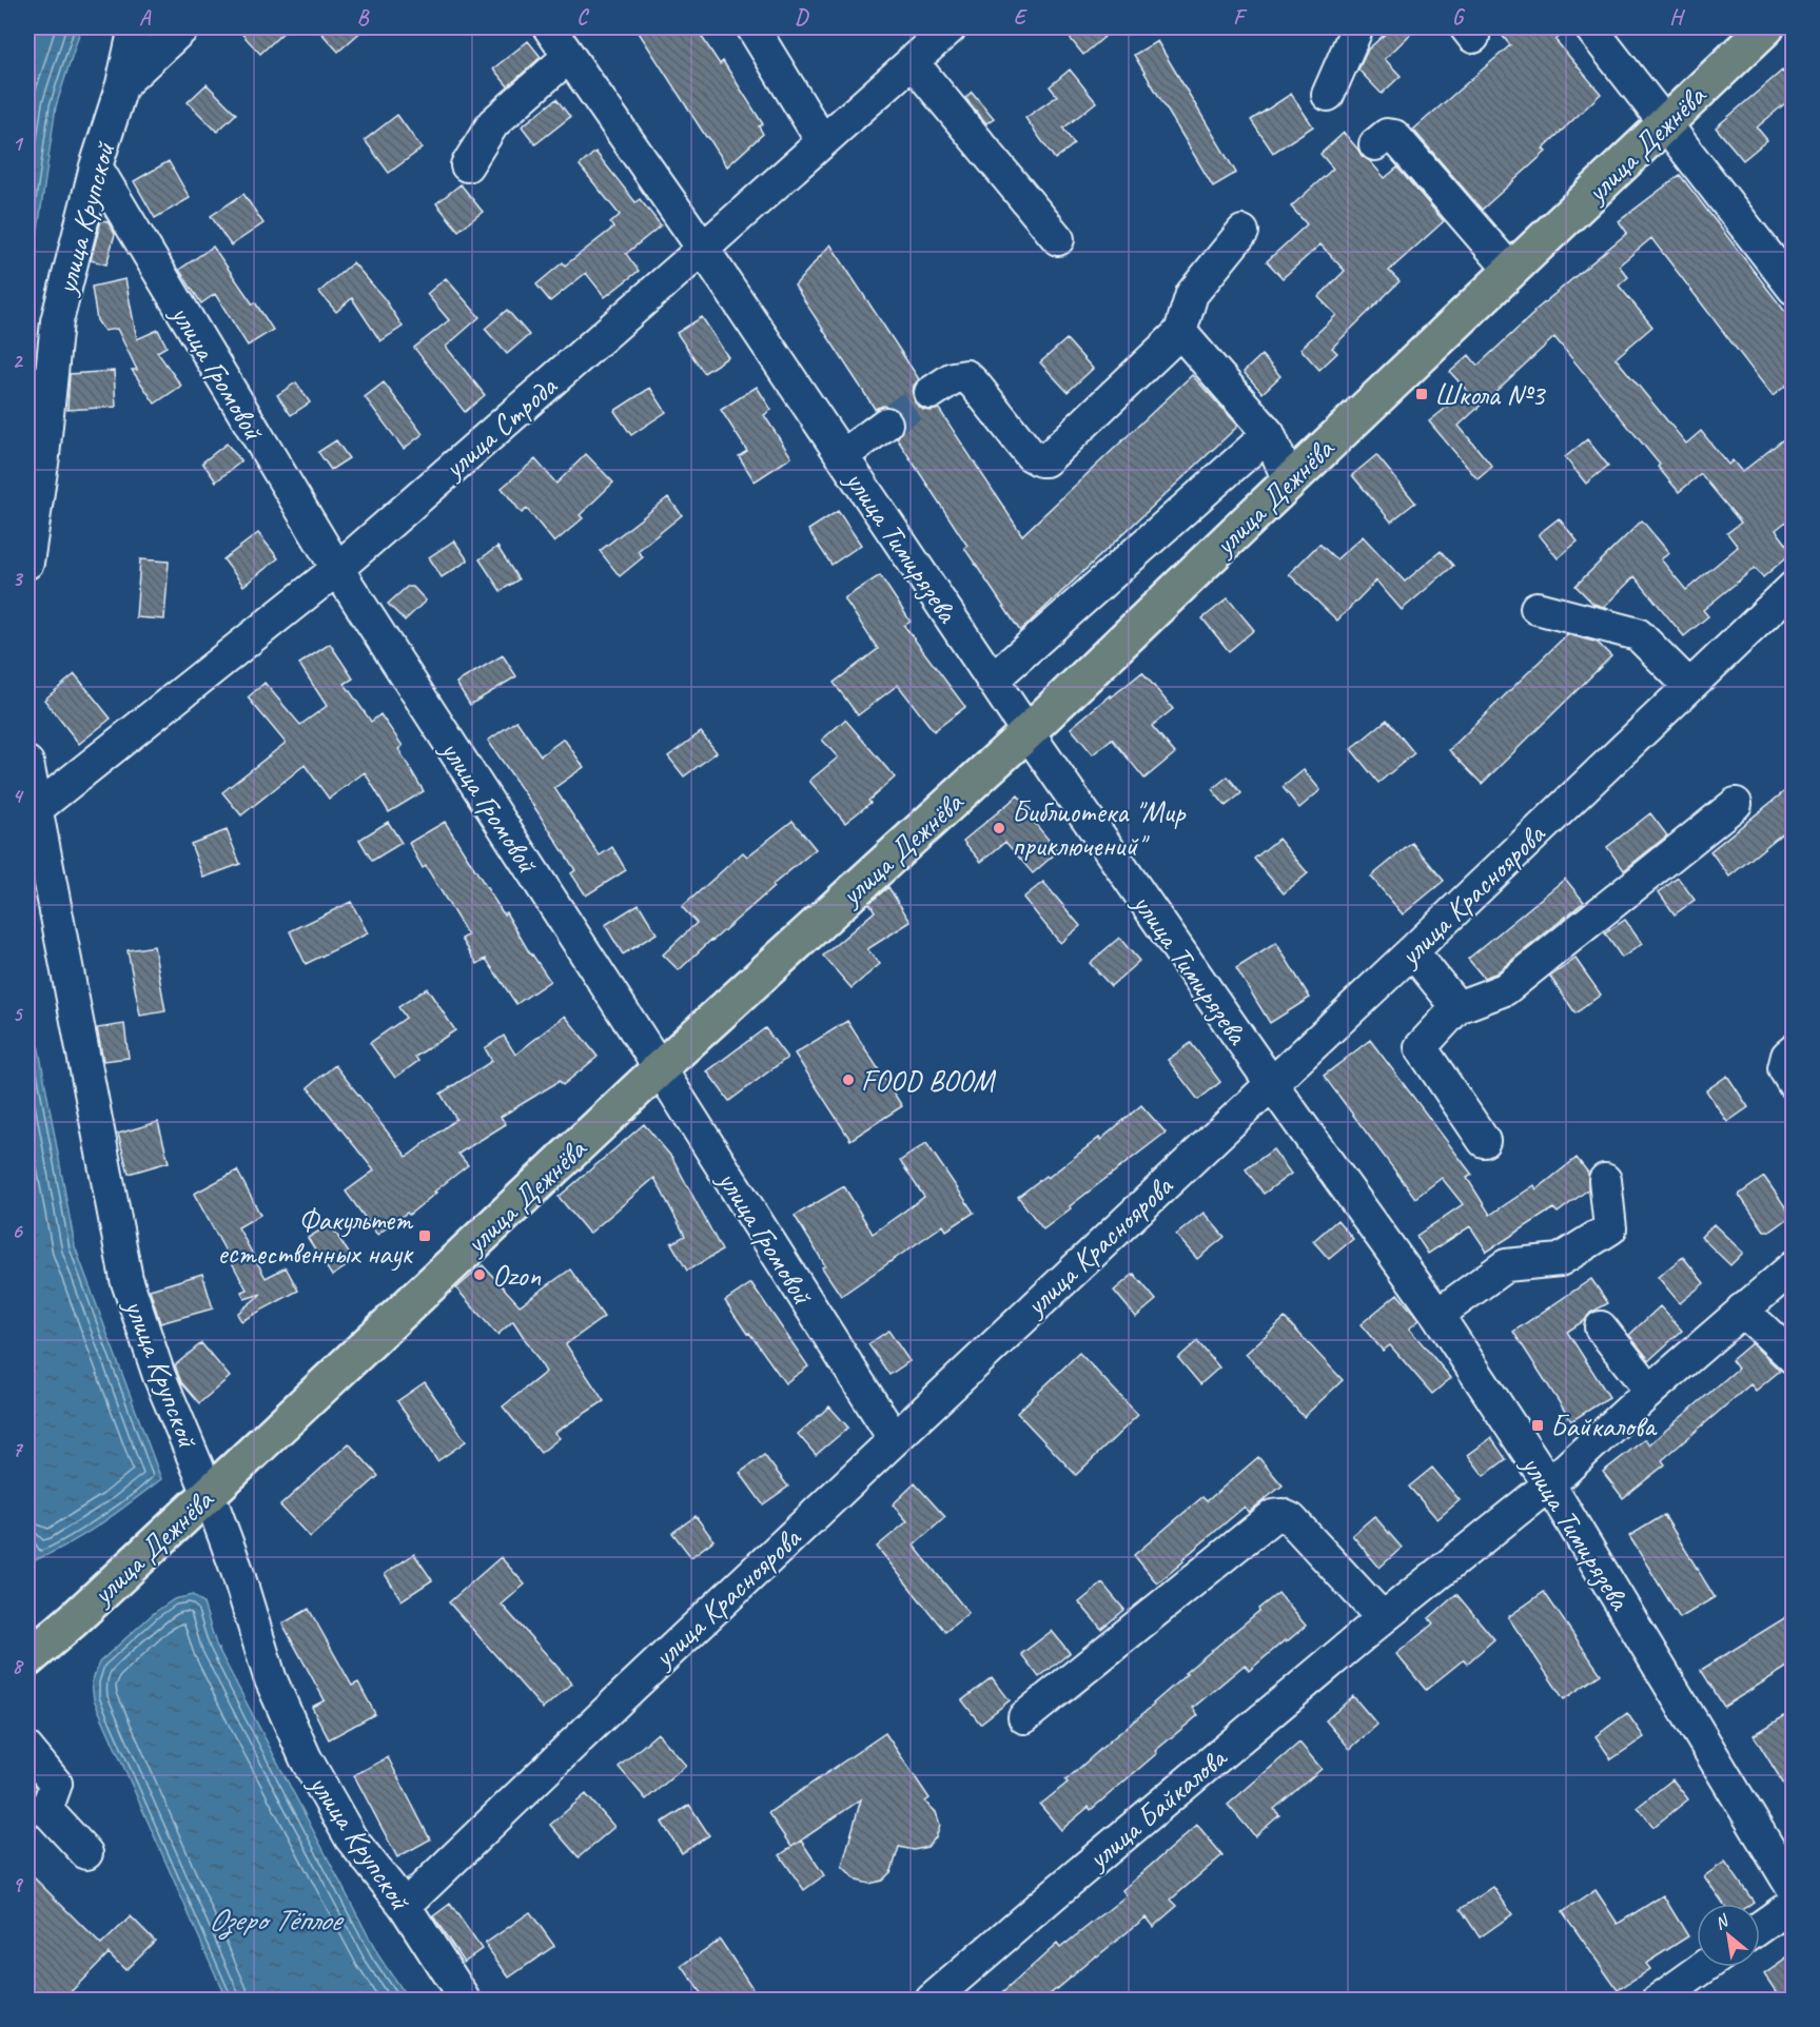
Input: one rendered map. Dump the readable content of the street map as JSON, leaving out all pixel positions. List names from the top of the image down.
{
  "streets": {
    "main road": ["улица Дежнёва"],
    "street": [
      "улица Крупской",
      "улица Громовой",
      "улица Строда",
      "улица Тимирязева",
      "улица Красноярова",
      "улица Байкалова"
    ]
  },
  "crossings": [
    ["улица Дежнёва", "улица Крупской"],
    ["улица Дежнёва", "улица Громовой"],
    ["улица Дежнёва", "улица Тимирязева"],
    ["улица Крупской", "улица Громовой"],
    ["улица Крупской", "улица Строда"],
    ["улица Крупской", "улица Красноярова"],
    ["улица Громовой", "улица Строда"],
    ["улица Громовой", "улица Красноярова"],
    ["улица Строда", "улица Тимирязева"],
    ["улица Тимирязева", "улица Красноярова"],
    ["улица Тимирязева", "улица Байкалова"]
  ],
  "water": ["Озеро Тёплое"],
  "places": {
    "transit": ["Школа №3", "Факультет естественных наук", "Байкалова"],
    "other": ["Библиотека \"Мир приключений\"", "FOOD BOOM", "Ozon"]
  },
  "north": "top left",
  "grid": {
    "columns": [
      "A",
      "B",
      "C",
      "D",
      "E",
      "F",
      "G",
      "H"
    ],
    "rows": [
      "1",
      "2",
      "3",
      "4",
      "5",
      "6",
      "7",
      "8",
      "9"
    ]
  }
}
